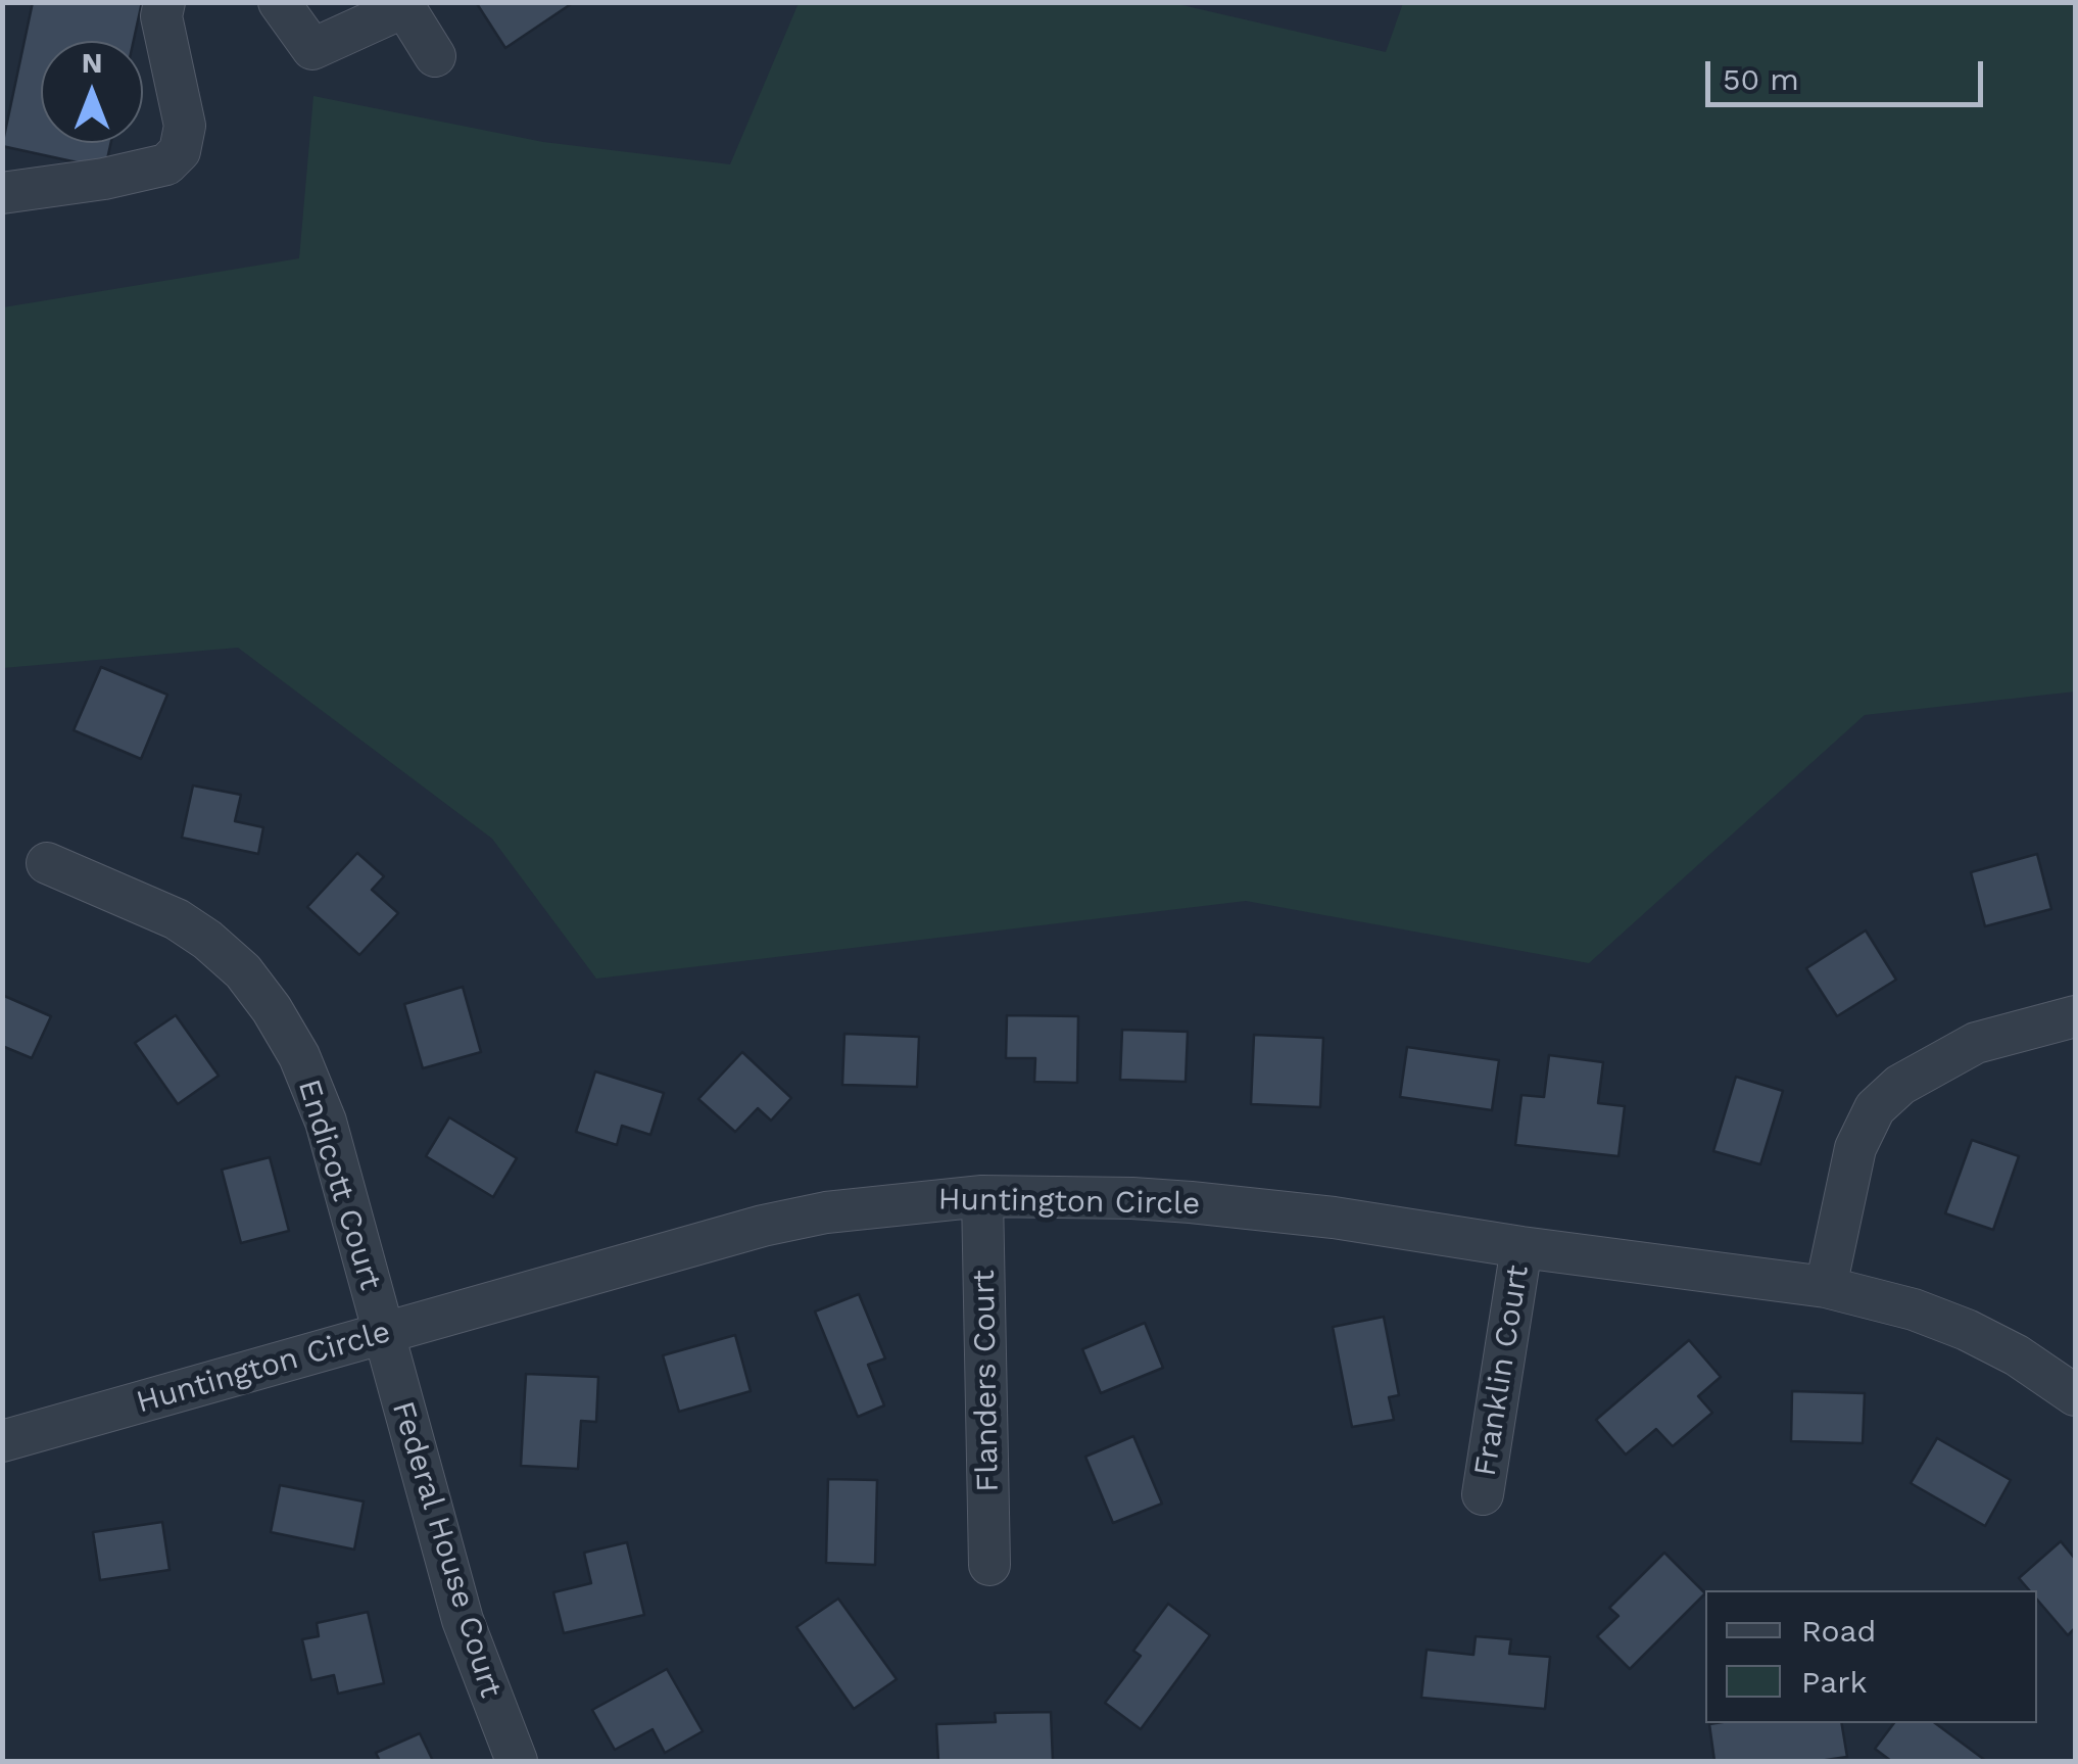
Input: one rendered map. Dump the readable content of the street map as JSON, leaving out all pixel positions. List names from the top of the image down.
{
  "streets": {
    "street": [
      "Endicott Court",
      "Huntington Circle",
      "Franklin Court",
      "Flanders Court",
      "Federal House Court"
    ]
  },
  "crossings": [
    ["Endicott Court", "Huntington Circle"],
    ["Endicott Court", "Federal House Court"],
    ["Huntington Circle", "Franklin Court"],
    ["Huntington Circle", "Flanders Court"],
    ["Huntington Circle", "Federal House Court"]
  ],
  "legend": ["Road", "Park"],
  "scale_bar": "50 m",
  "north": "top"
}
